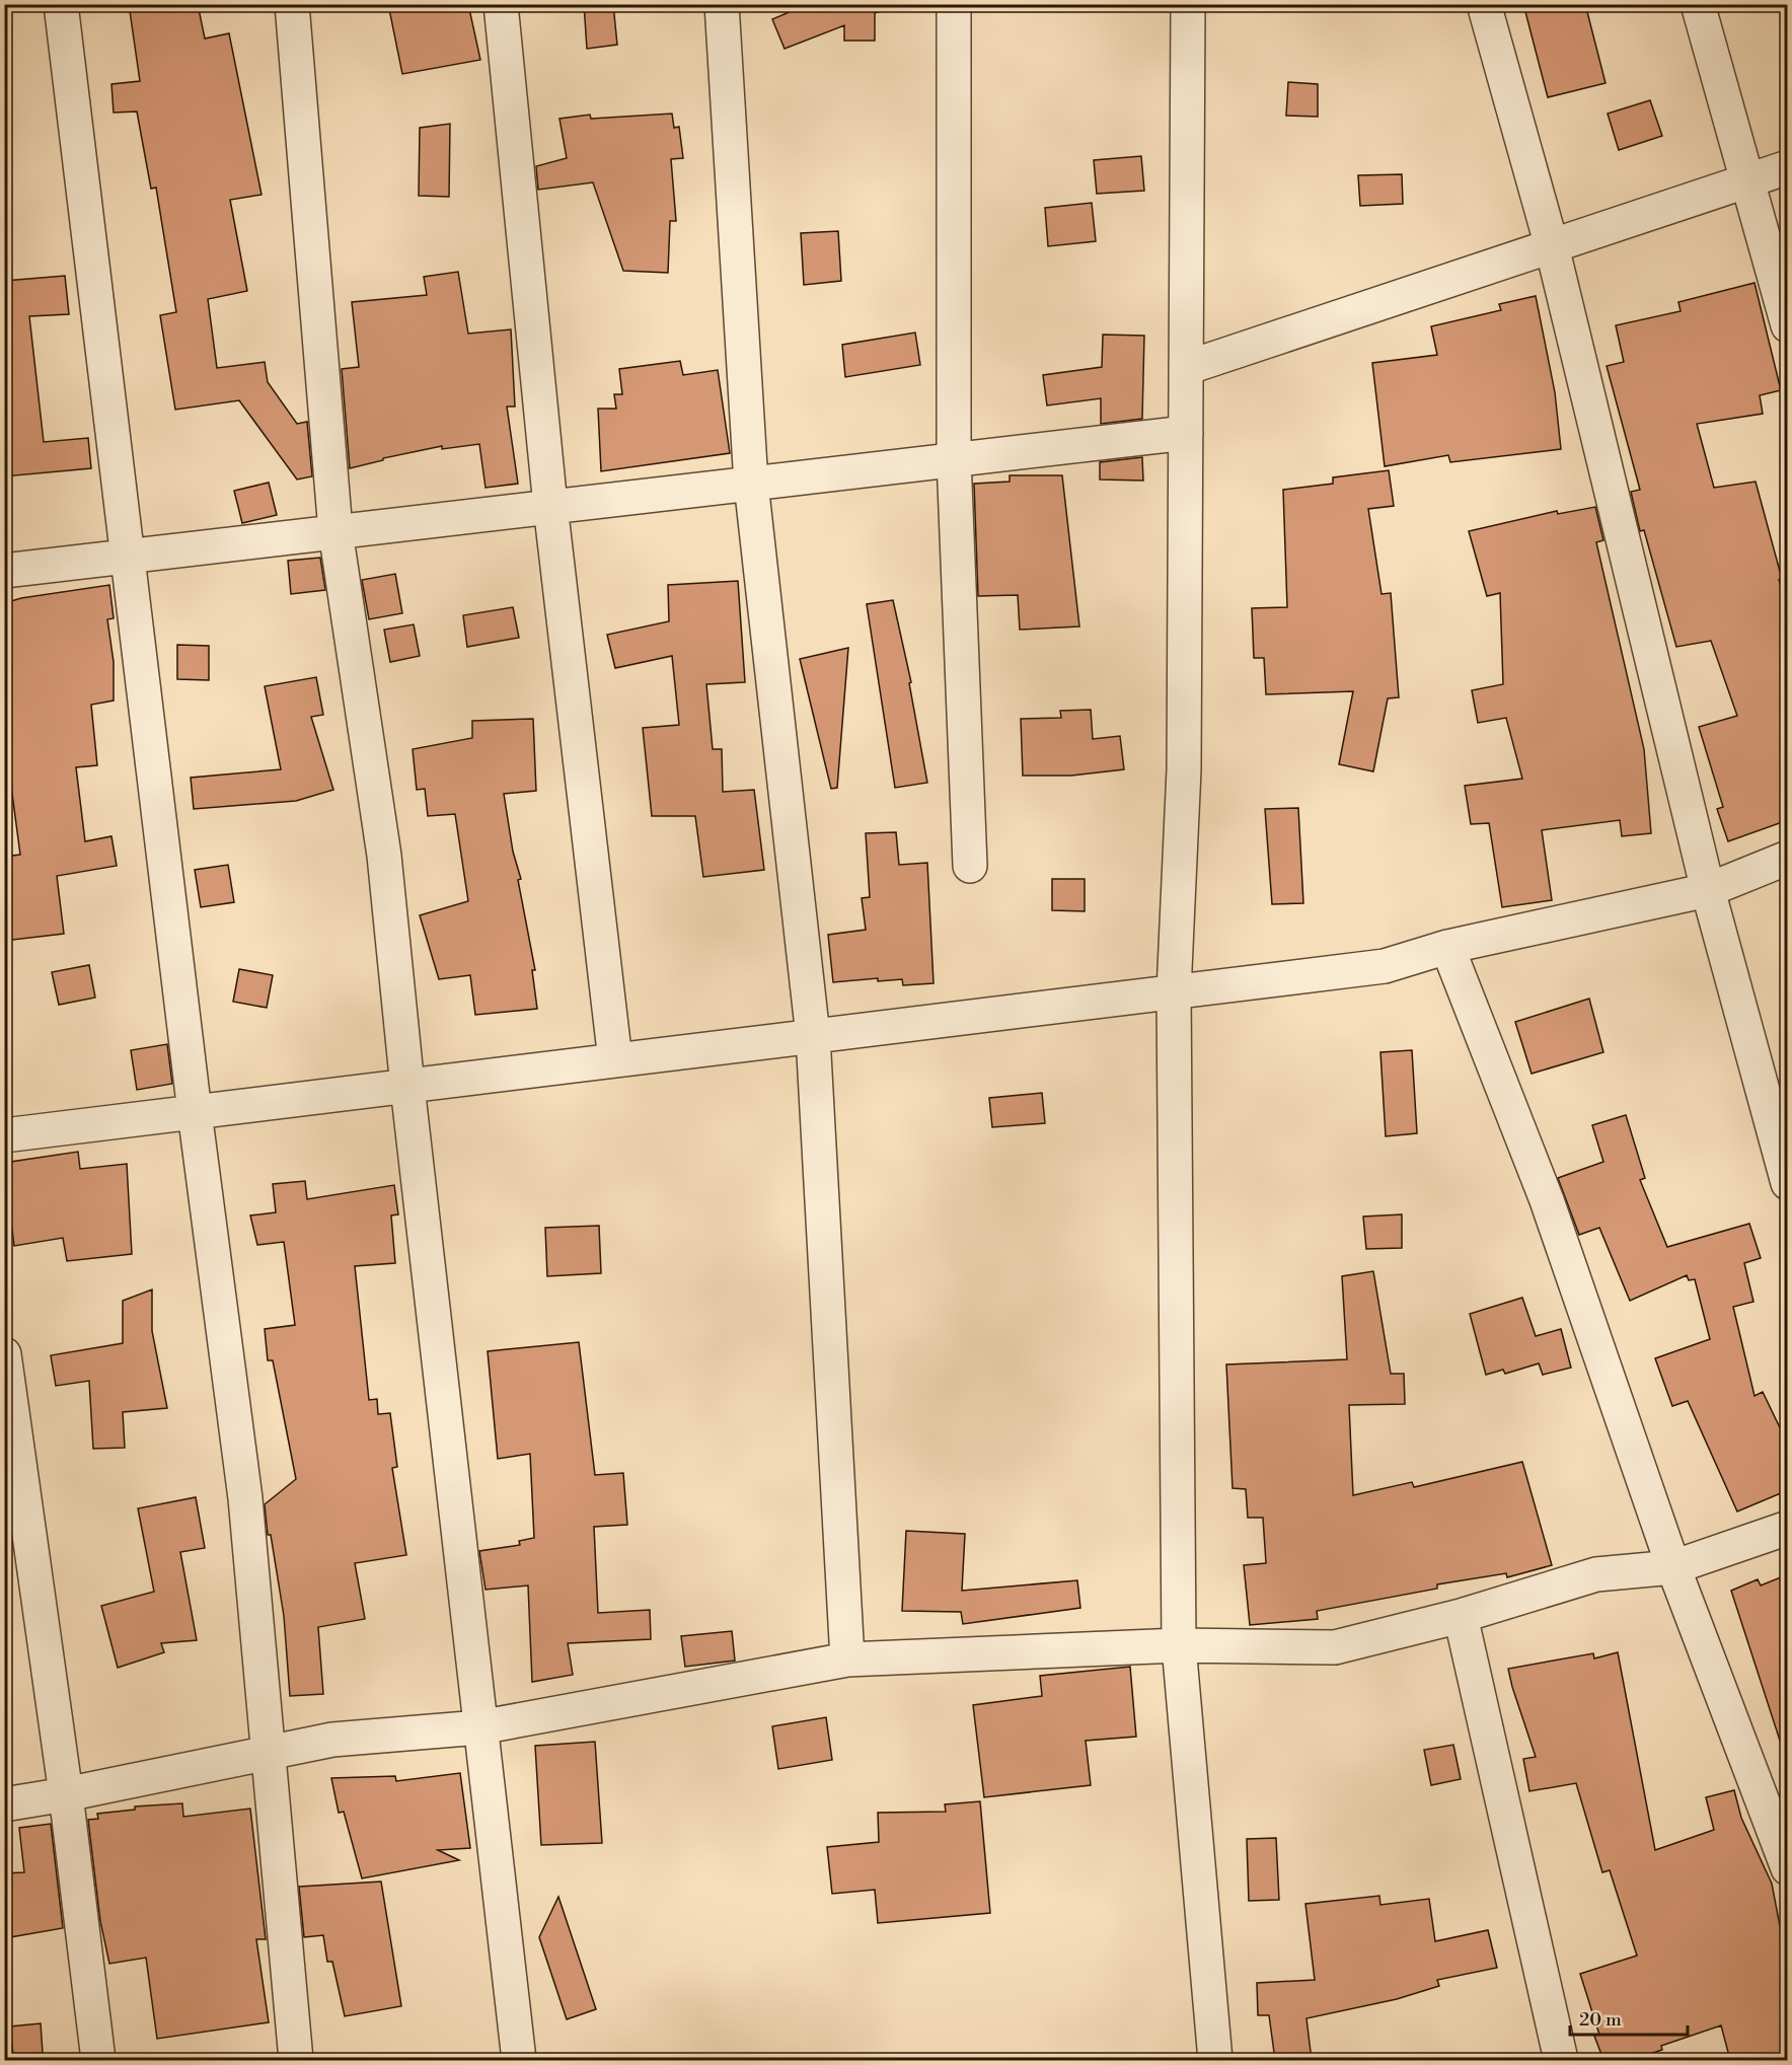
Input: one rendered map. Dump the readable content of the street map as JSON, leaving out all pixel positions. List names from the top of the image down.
{
  "scale_bar": "20 m"
}
